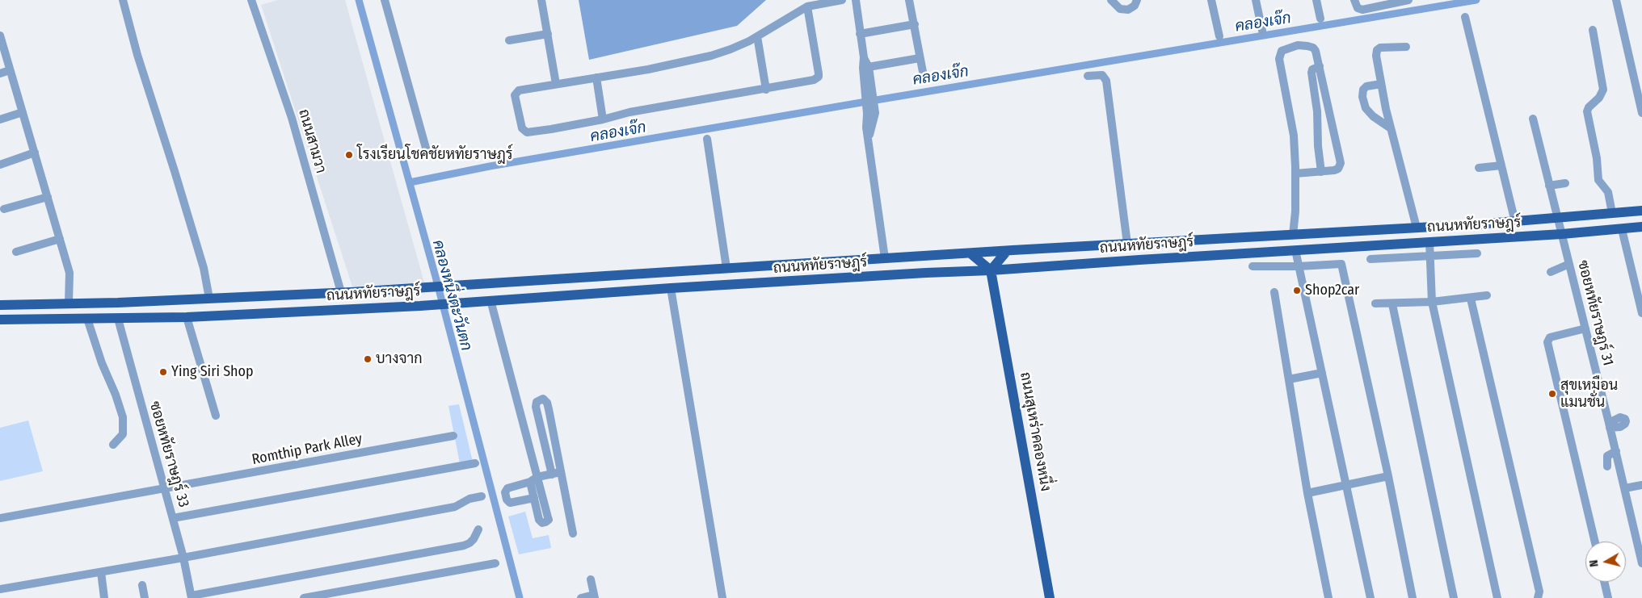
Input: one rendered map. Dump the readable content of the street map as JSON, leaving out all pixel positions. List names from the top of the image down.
{
  "streets": {
    "main road": ["ถนนหทัยราษฎร์", "ถนนสุเหร่าคลองหนึ่ง"],
    "street": [
      "ถนนสามวา",
      "ซอยหทัยราษฎร์ 31",
      "Romthip Park Alley",
      "ซอยหทัยราษฎร์ 33"
    ]
  },
  "crossings": [
    ["ถนนสามวา", "ถนนหทัยราษฎร์"],
    ["ถนนหทัยราษฎร์", "ซอยหทัยราษฎร์ 31"],
    ["ถนนหทัยราษฎร์", "ถนนสุเหร่าคลองหนึ่ง"],
    ["ถนนหทัยราษฎร์", "ซอยหทัยราษฎร์ 33"],
    ["Romthip Park Alley", "ซอยหทัยราษฎร์ 33"]
  ],
  "water": ["คลองเจ๊ก", "คลองหนึ่งตะวันตก"],
  "places": [
    "โรงเรียนโชคชัยหทัยราษฎร์",
    "Shop2car",
    "บางจาก",
    "Ying Siri Shop",
    "สุขเหมือน แมนชั่น"
  ],
  "north": "left"
}
